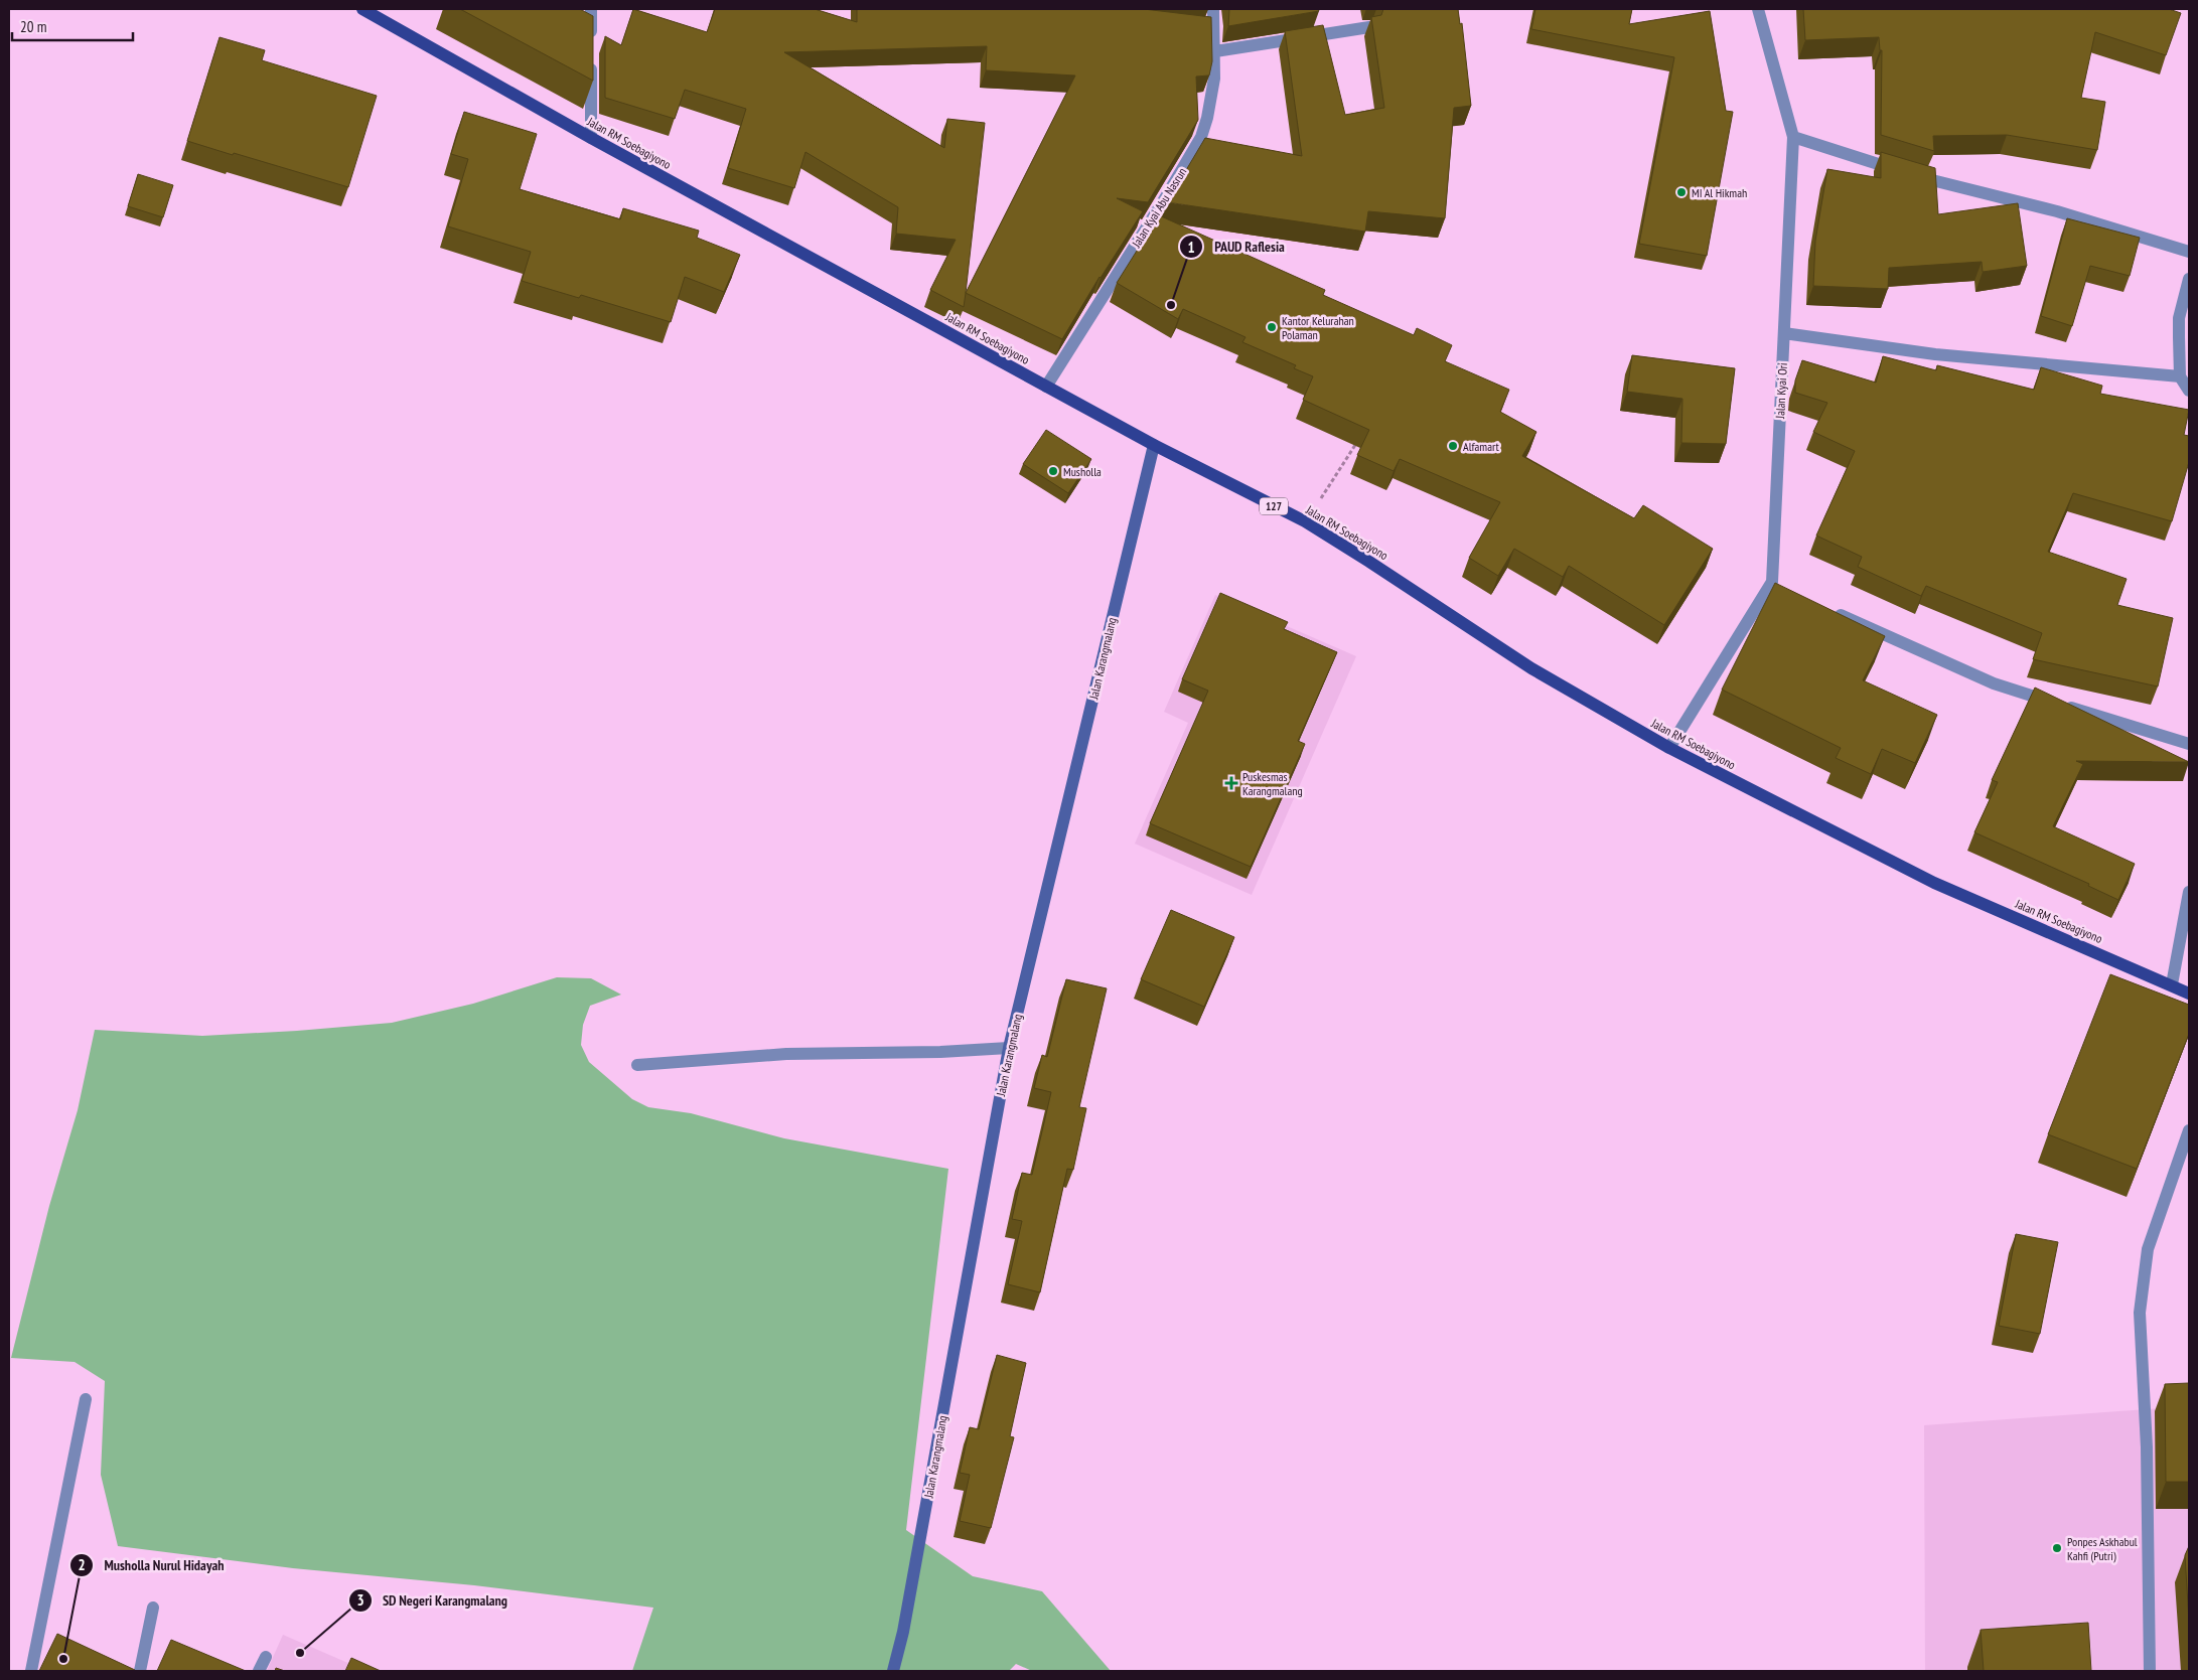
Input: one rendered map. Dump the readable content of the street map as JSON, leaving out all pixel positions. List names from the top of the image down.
{
  "streets": {
    "main road": ["Jalan RM Soebagiyono", "127"],
    "street": ["Jalan Kyai Abu Nasrun", "Jalan Kyai Ori", "Jalan Karangmalang"]
  },
  "crossings": [
    ["Jalan RM Soebagiyono", "Jalan Kyai Abu Nasrun"],
    ["Jalan RM Soebagiyono", "Jalan Kyai Ori"],
    ["Jalan RM Soebagiyono", "Jalan Karangmalang"]
  ],
  "places": {
    "other": [
      "MI Al Hikmah",
      "PAUD Raflesia",
      "Kantor Kelurahan Polaman",
      "Alfamart",
      "Musholla",
      "Ponpes Askhabul Kahfi (Putri)",
      "SD Negeri Karangmalang",
      "Musholla Nurul Hidayah"
    ],
    "health": ["Puskesmas Karangmalang"]
  },
  "scale_bar": "20 m"
}
